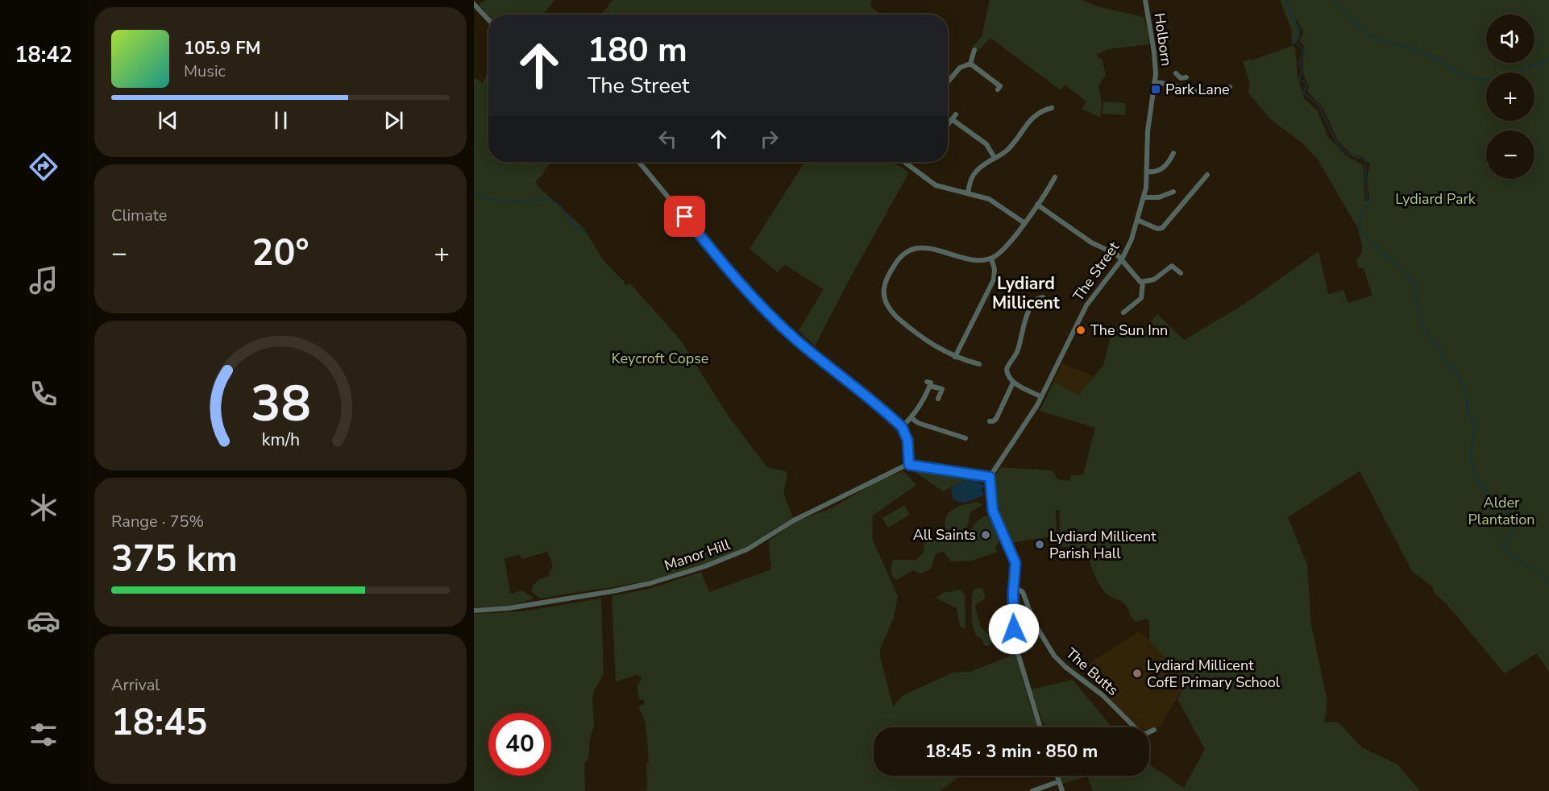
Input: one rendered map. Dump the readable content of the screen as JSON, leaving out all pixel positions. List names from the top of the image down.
{
  "streets": {
    "street": [
      "Holborn",
      "The Street",
      "Manor Hill",
      "The Butts"
    ]
  },
  "crossings": [
    ["Holborn", "The Street"]
  ],
  "districts": ["Lydiard Millicent"],
  "parks": ["Lydiard Park", "Keycroft Copse", "Alder Plantation"],
  "places": {
    "transit": ["Park Lane"],
    "other": [
      "The Sun Inn",
      "All Saints",
      "Lydiard Millicent Parish Hall",
      "Lydiard Millicent CofE Primary School"
    ]
  },
  "page": {
    "tabs": "18:42",
    "map_buttons": ["+", "−"],
    "turn": ["180 m", "The Street"],
    "song": ["105.9 FM", "Music"],
    "tile": [
      "Climate",
      ["Range · 75%", "375 km"],
      ["Arrival", "18:45"]
    ],
    "heat": ["−", "20°", "+"],
    "limit": "40",
    "trip": "18:45 · 3 min · 850 m",
    "gauge": ["38", "km/h"]
  }
}
